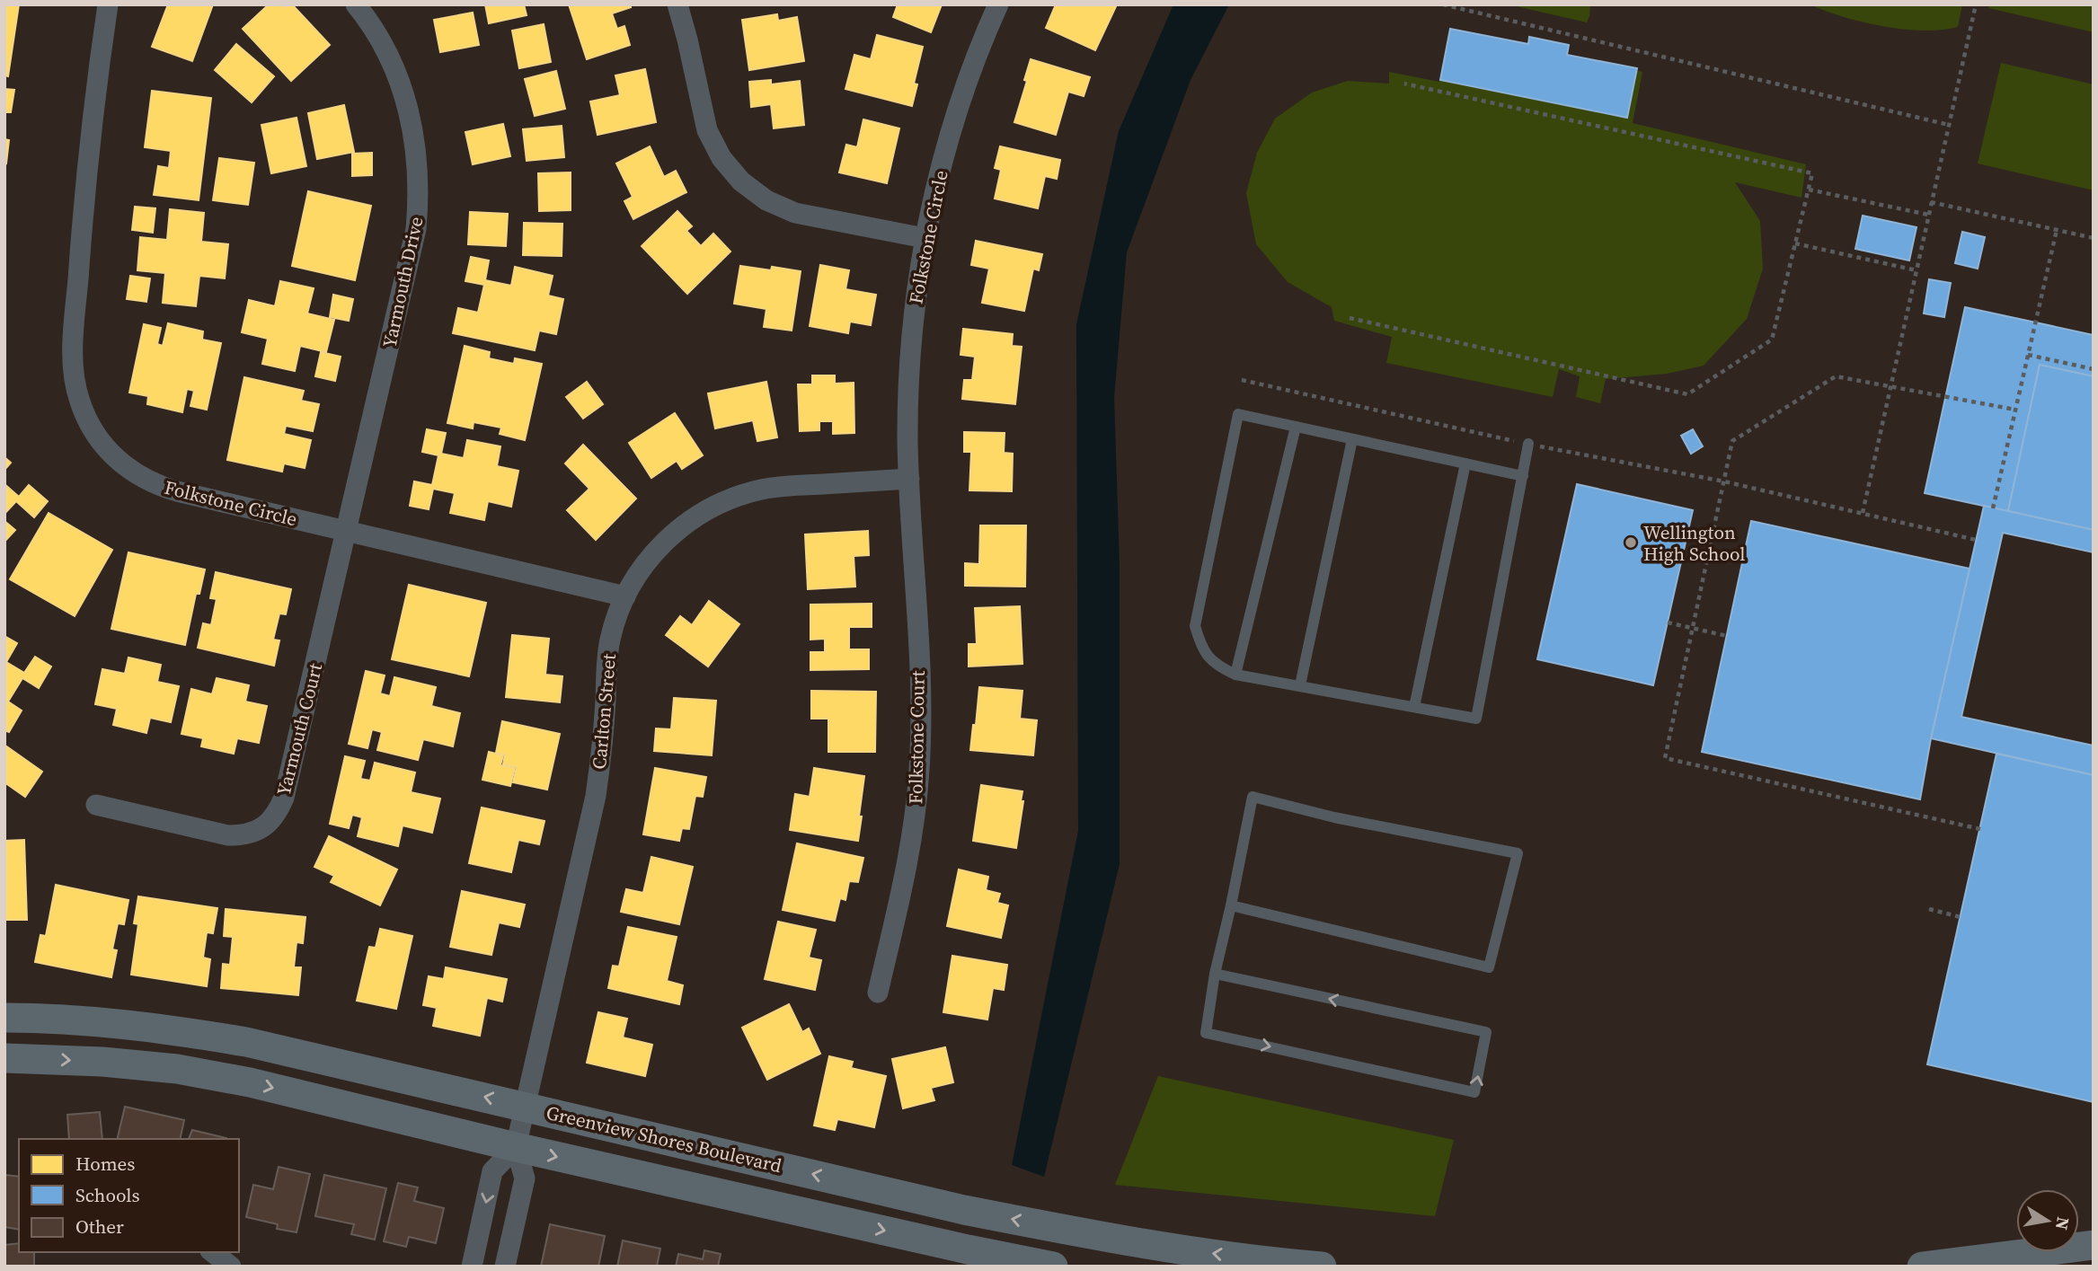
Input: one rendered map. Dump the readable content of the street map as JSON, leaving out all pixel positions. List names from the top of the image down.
{
  "streets": {
    "street": [
      "Folkstone Circle",
      "Yarmouth Drive",
      "Carlton Street",
      "Yarmouth Court",
      "Folkstone Court",
      "Greenview Shores Boulevard"
    ]
  },
  "crossings": [
    ["Folkstone Circle", "Yarmouth Drive"],
    ["Folkstone Circle", "Carlton Street"],
    ["Folkstone Circle", "Yarmouth Court"],
    ["Folkstone Circle", "Folkstone Court"],
    ["Yarmouth Drive", "Yarmouth Court"],
    ["Carlton Street", "Folkstone Court"],
    ["Carlton Street", "Greenview Shores Boulevard"]
  ],
  "places": ["Wellington High School"],
  "legend": ["Homes", "Schools", "Other"],
  "north": "right"
}
